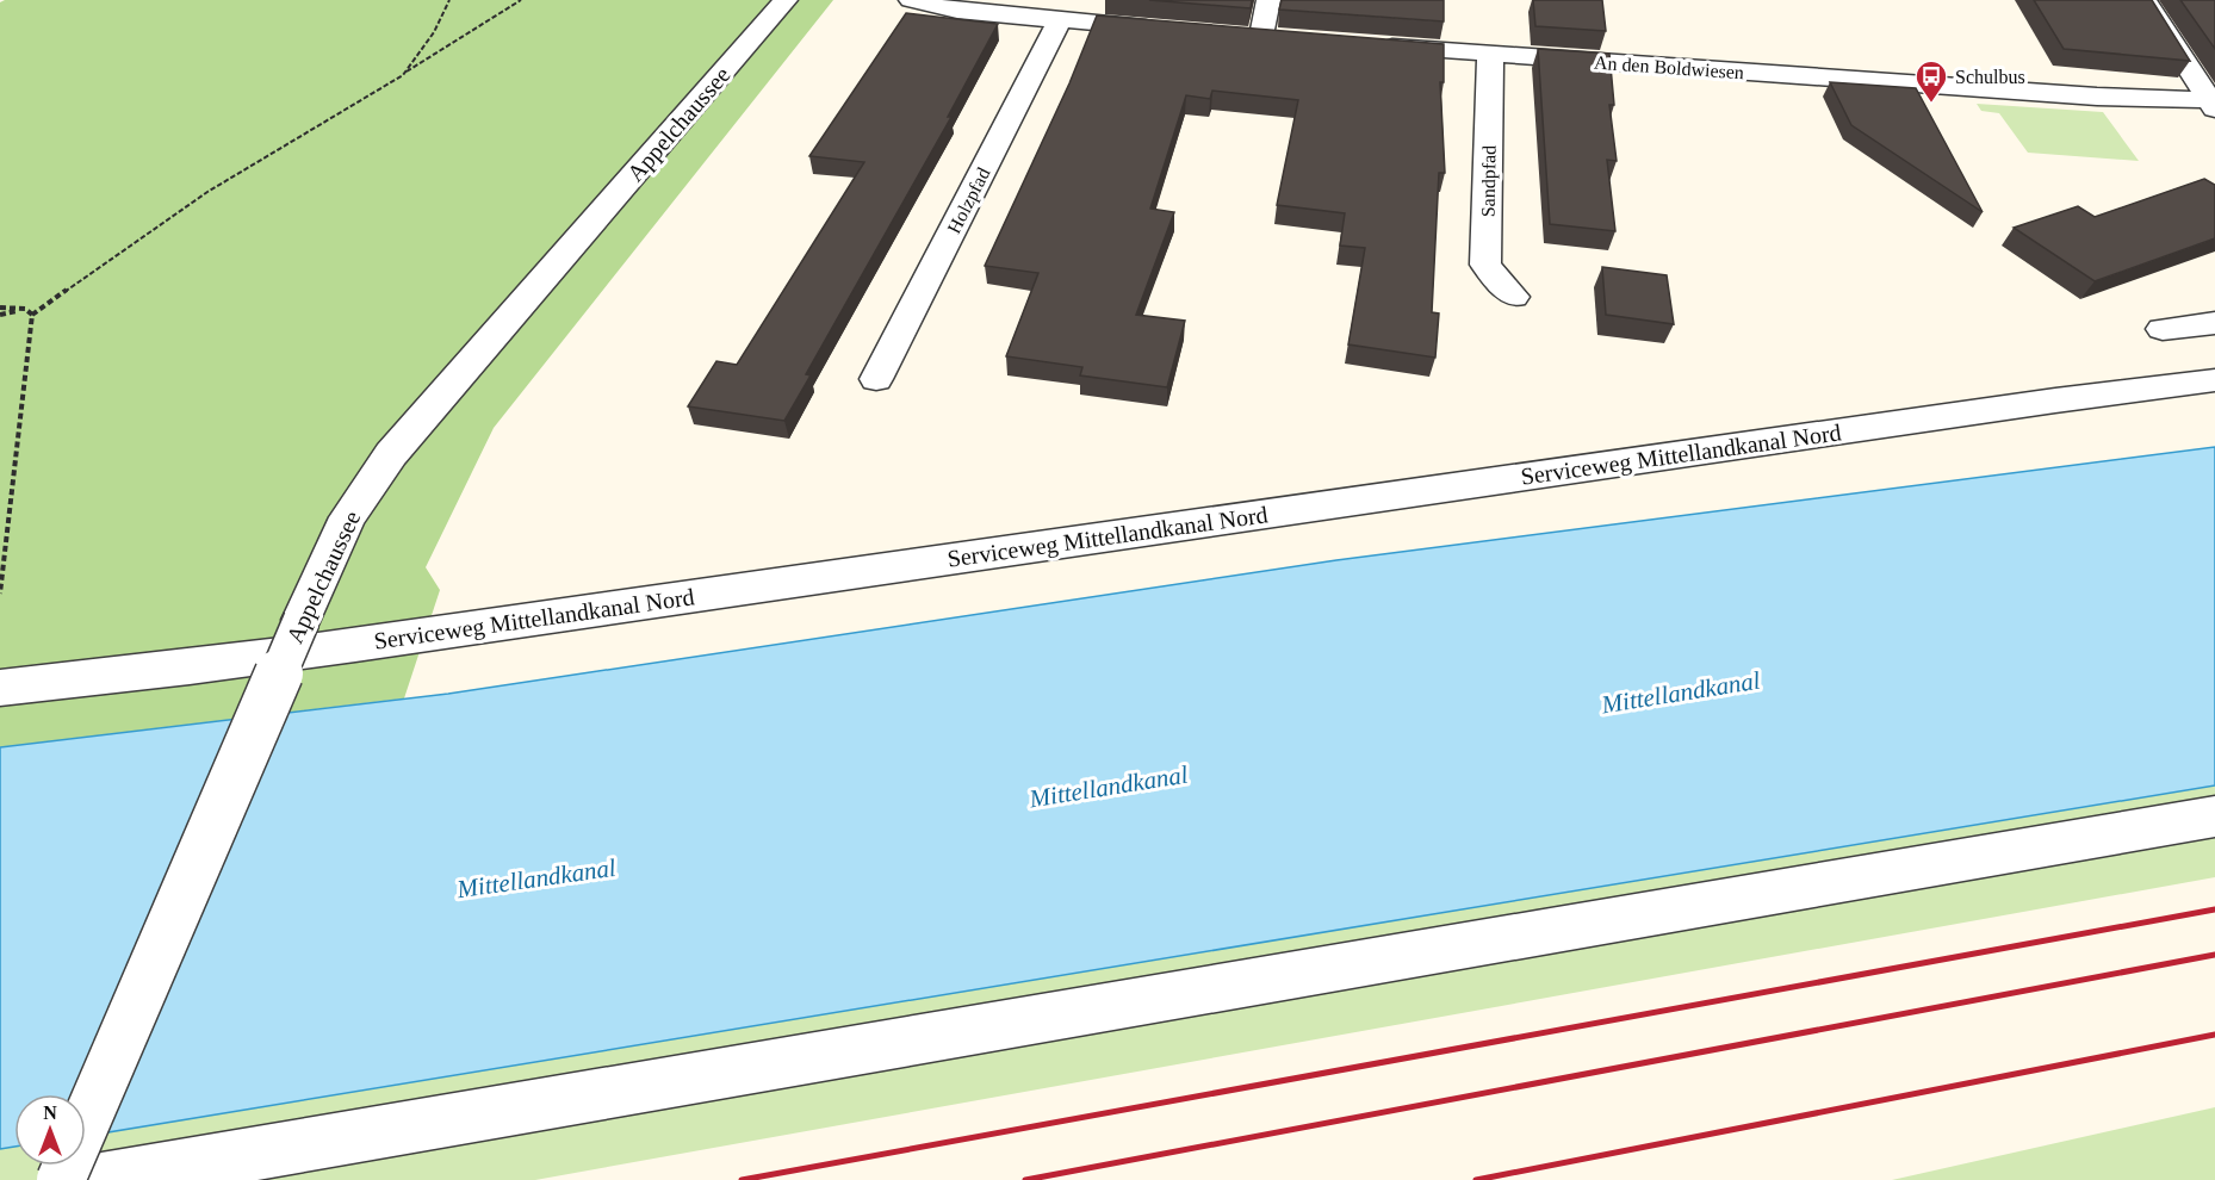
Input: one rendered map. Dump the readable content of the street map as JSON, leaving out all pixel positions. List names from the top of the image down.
{
  "streets": {
    "street": [
      "An den Boldwiesen",
      "Appelchaussee",
      "Sandpfad",
      "Holzpfad",
      "Serviceweg Mittellandkanal Nord"
    ]
  },
  "crossings": [
    ["An den Boldwiesen", "Sandpfad"]
  ],
  "water": ["Mittellandkanal"],
  "places": {
    "bus stop": ["Schulbus"]
  },
  "north": "top"
}
